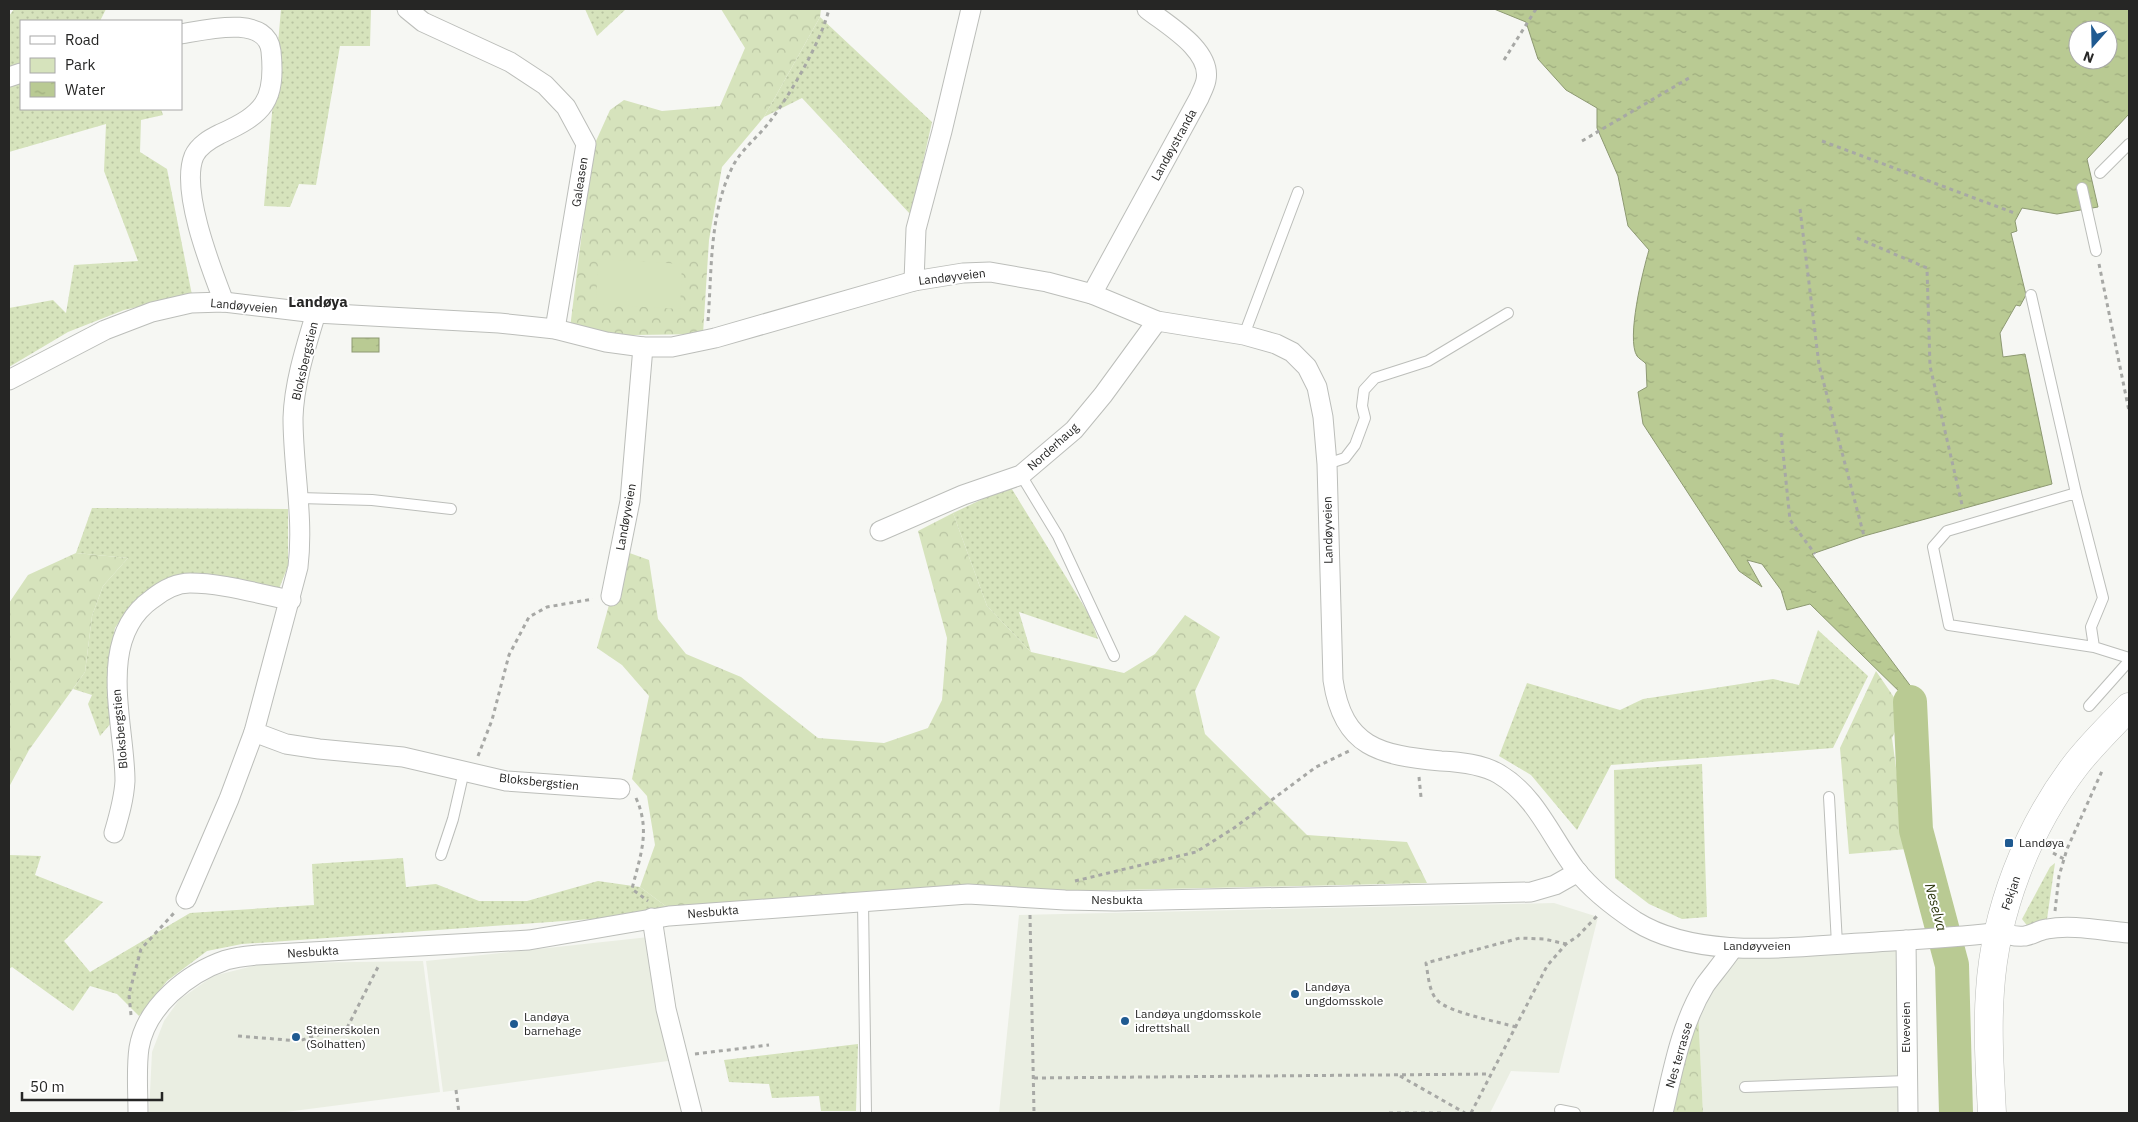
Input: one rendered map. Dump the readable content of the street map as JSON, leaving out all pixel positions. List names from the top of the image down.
{
  "streets": {
    "main road": ["Fekjan"],
    "street": [
      "Landøystranda",
      "Galeasen",
      "Landøyveien",
      "Bloksbergstien",
      "Norderhaug",
      "Nesbukta",
      "Elveveien",
      "Nes terrasse"
    ]
  },
  "crossings": [
    ["Landøystranda", "Landøyveien"],
    ["Galeasen", "Landøyveien"],
    ["Landøyveien", "Bloksbergstien"],
    ["Landøyveien", "Norderhaug"],
    ["Landøyveien", "Fekjan"],
    ["Landøyveien", "Nesbukta"],
    ["Landøyveien", "Elveveien"],
    ["Landøyveien", "Nes terrasse"]
  ],
  "districts": ["Landøya"],
  "water": ["Neselva"],
  "places": {
    "transit": ["Landøya"],
    "other": [
      "Landøya ungdomsskole",
      "Landøya ungdomsskole idrettshall",
      "Landøya barnehage",
      "Steinerskolen (Solhatten)"
    ]
  },
  "legend": ["Road", "Park", "Water"],
  "scale_bar": "50 m",
  "north": "bottom"
}
